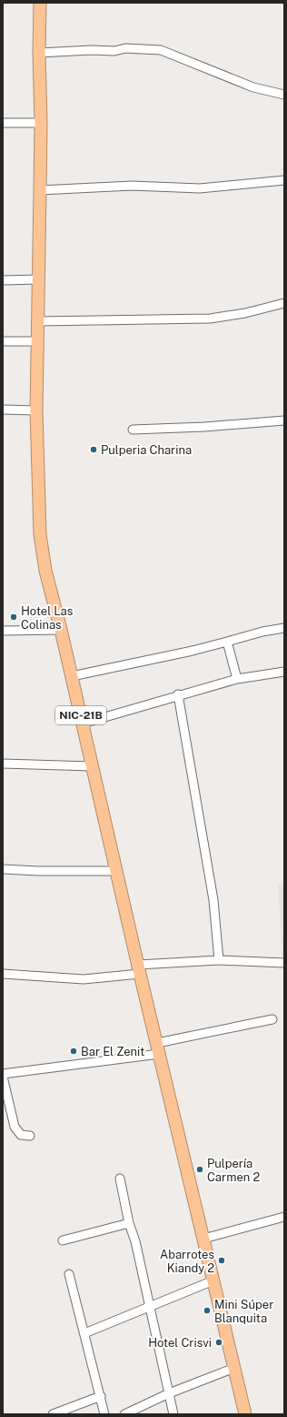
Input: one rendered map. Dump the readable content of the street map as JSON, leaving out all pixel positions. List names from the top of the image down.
{
  "streets": {
    "highway": ["NIC-21B"]
  },
  "places": [
    "Pulperia Charina",
    "Hotel Las Colinas",
    "Bar El Zenit",
    "Pulpería Carmen 2",
    "Abarrotes Kiandy 2",
    "Mini Súper Blanquita",
    "Hotel Crisvi"
  ]
}
